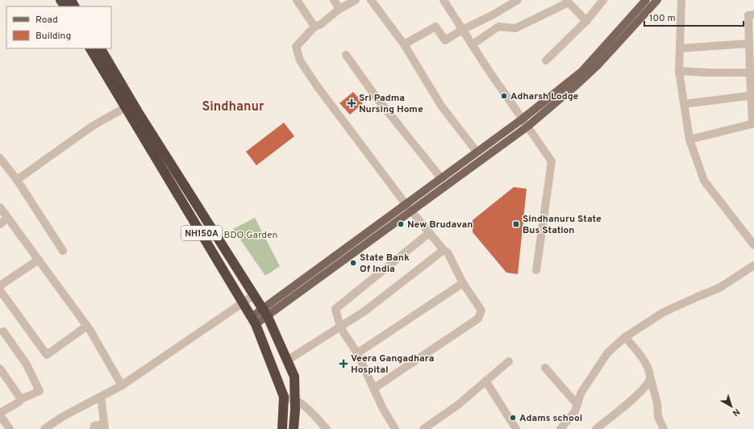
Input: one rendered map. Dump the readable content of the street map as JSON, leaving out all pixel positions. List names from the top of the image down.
{
  "streets": {
    "highway": ["NH150A"]
  },
  "districts": ["Sindhanur"],
  "parks": ["BDO Garden"],
  "places": {
    "other": [
      "Adharsh Lodge",
      "New Brudavan",
      "State Bank Of India",
      "Adams school"
    ],
    "health": ["Sri Padma Nursing Home", "Veera Gangadhara Hospital"],
    "transit": ["Sindhanuru State Bus Station"]
  },
  "legend": ["Road", "Building"],
  "scale_bar": "100 m",
  "north": "bottom right"
}
